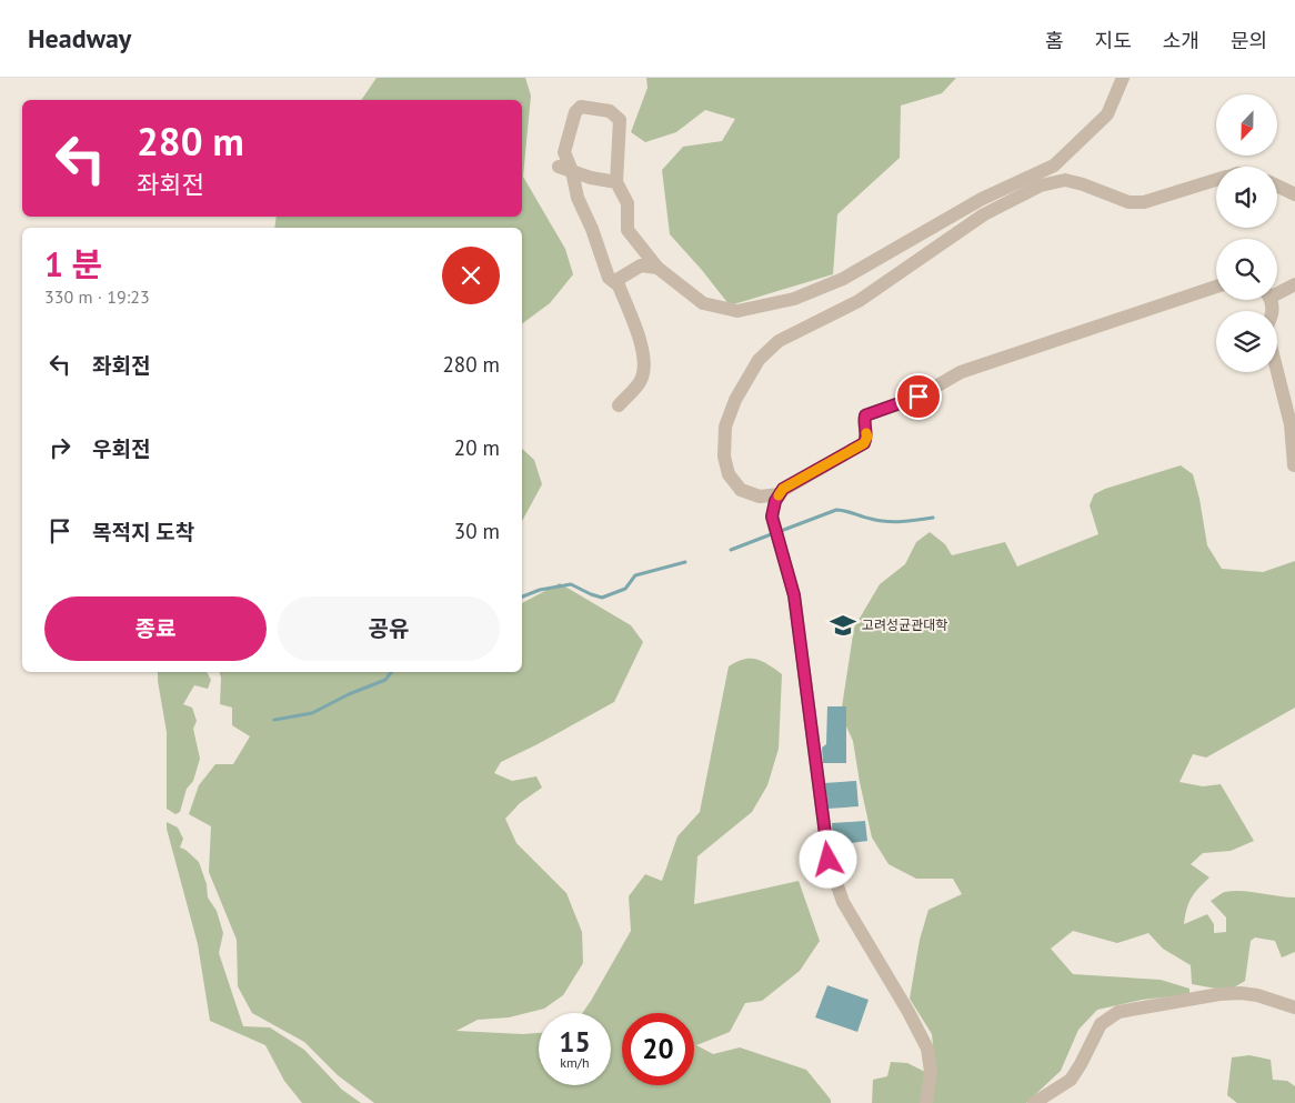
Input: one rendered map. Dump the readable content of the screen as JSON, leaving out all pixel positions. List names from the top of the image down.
{
  "places": {
    "school or university": ["고려성균관대학"]
  },
  "north": "bottom",
  "page": {
    "header": "Headway",
    "nav": [
      "홈",
      "지도",
      "소개",
      "문의"
    ],
    "turn": ["280 m", "좌회전"],
    "heading": ["1 분", "330 m · 19:23"],
    "list": [
      {
        "name": "좌회전",
        "value": "280 m"
      },
      {
        "name": "우회전",
        "value": "20 m"
      },
      {
        "name": "목적지 도착",
        "value": "30 m"
      }
    ],
    "buttons": ["종료", "공유"],
    "speed": "15 km/h",
    "limit": "20"
  }
}
